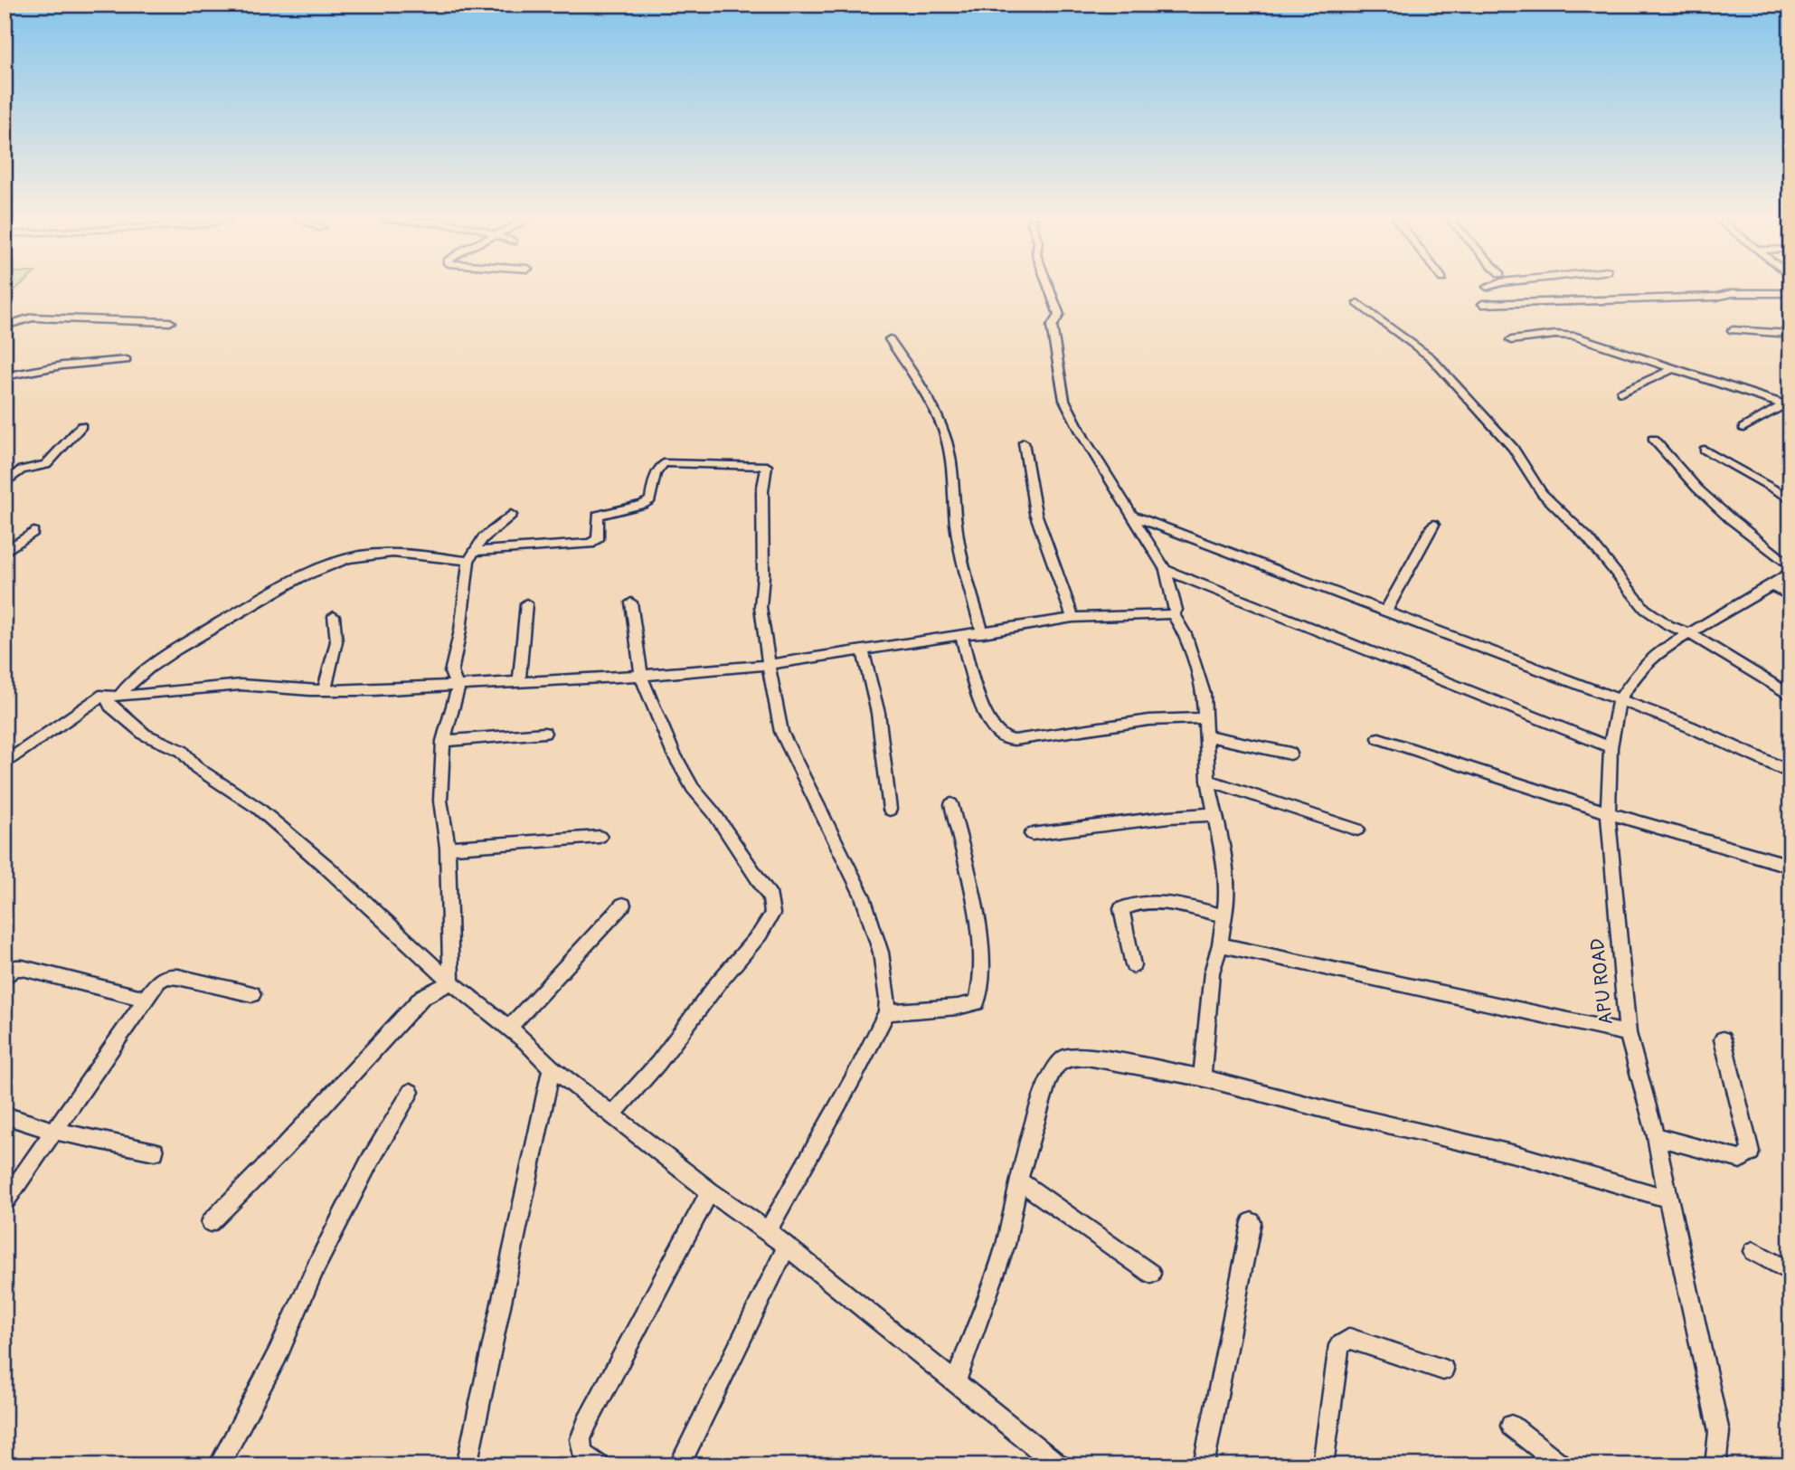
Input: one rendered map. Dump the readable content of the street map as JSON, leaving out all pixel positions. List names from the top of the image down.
{
  "streets": {
    "street": ["APU ROAD"]
  }
}
